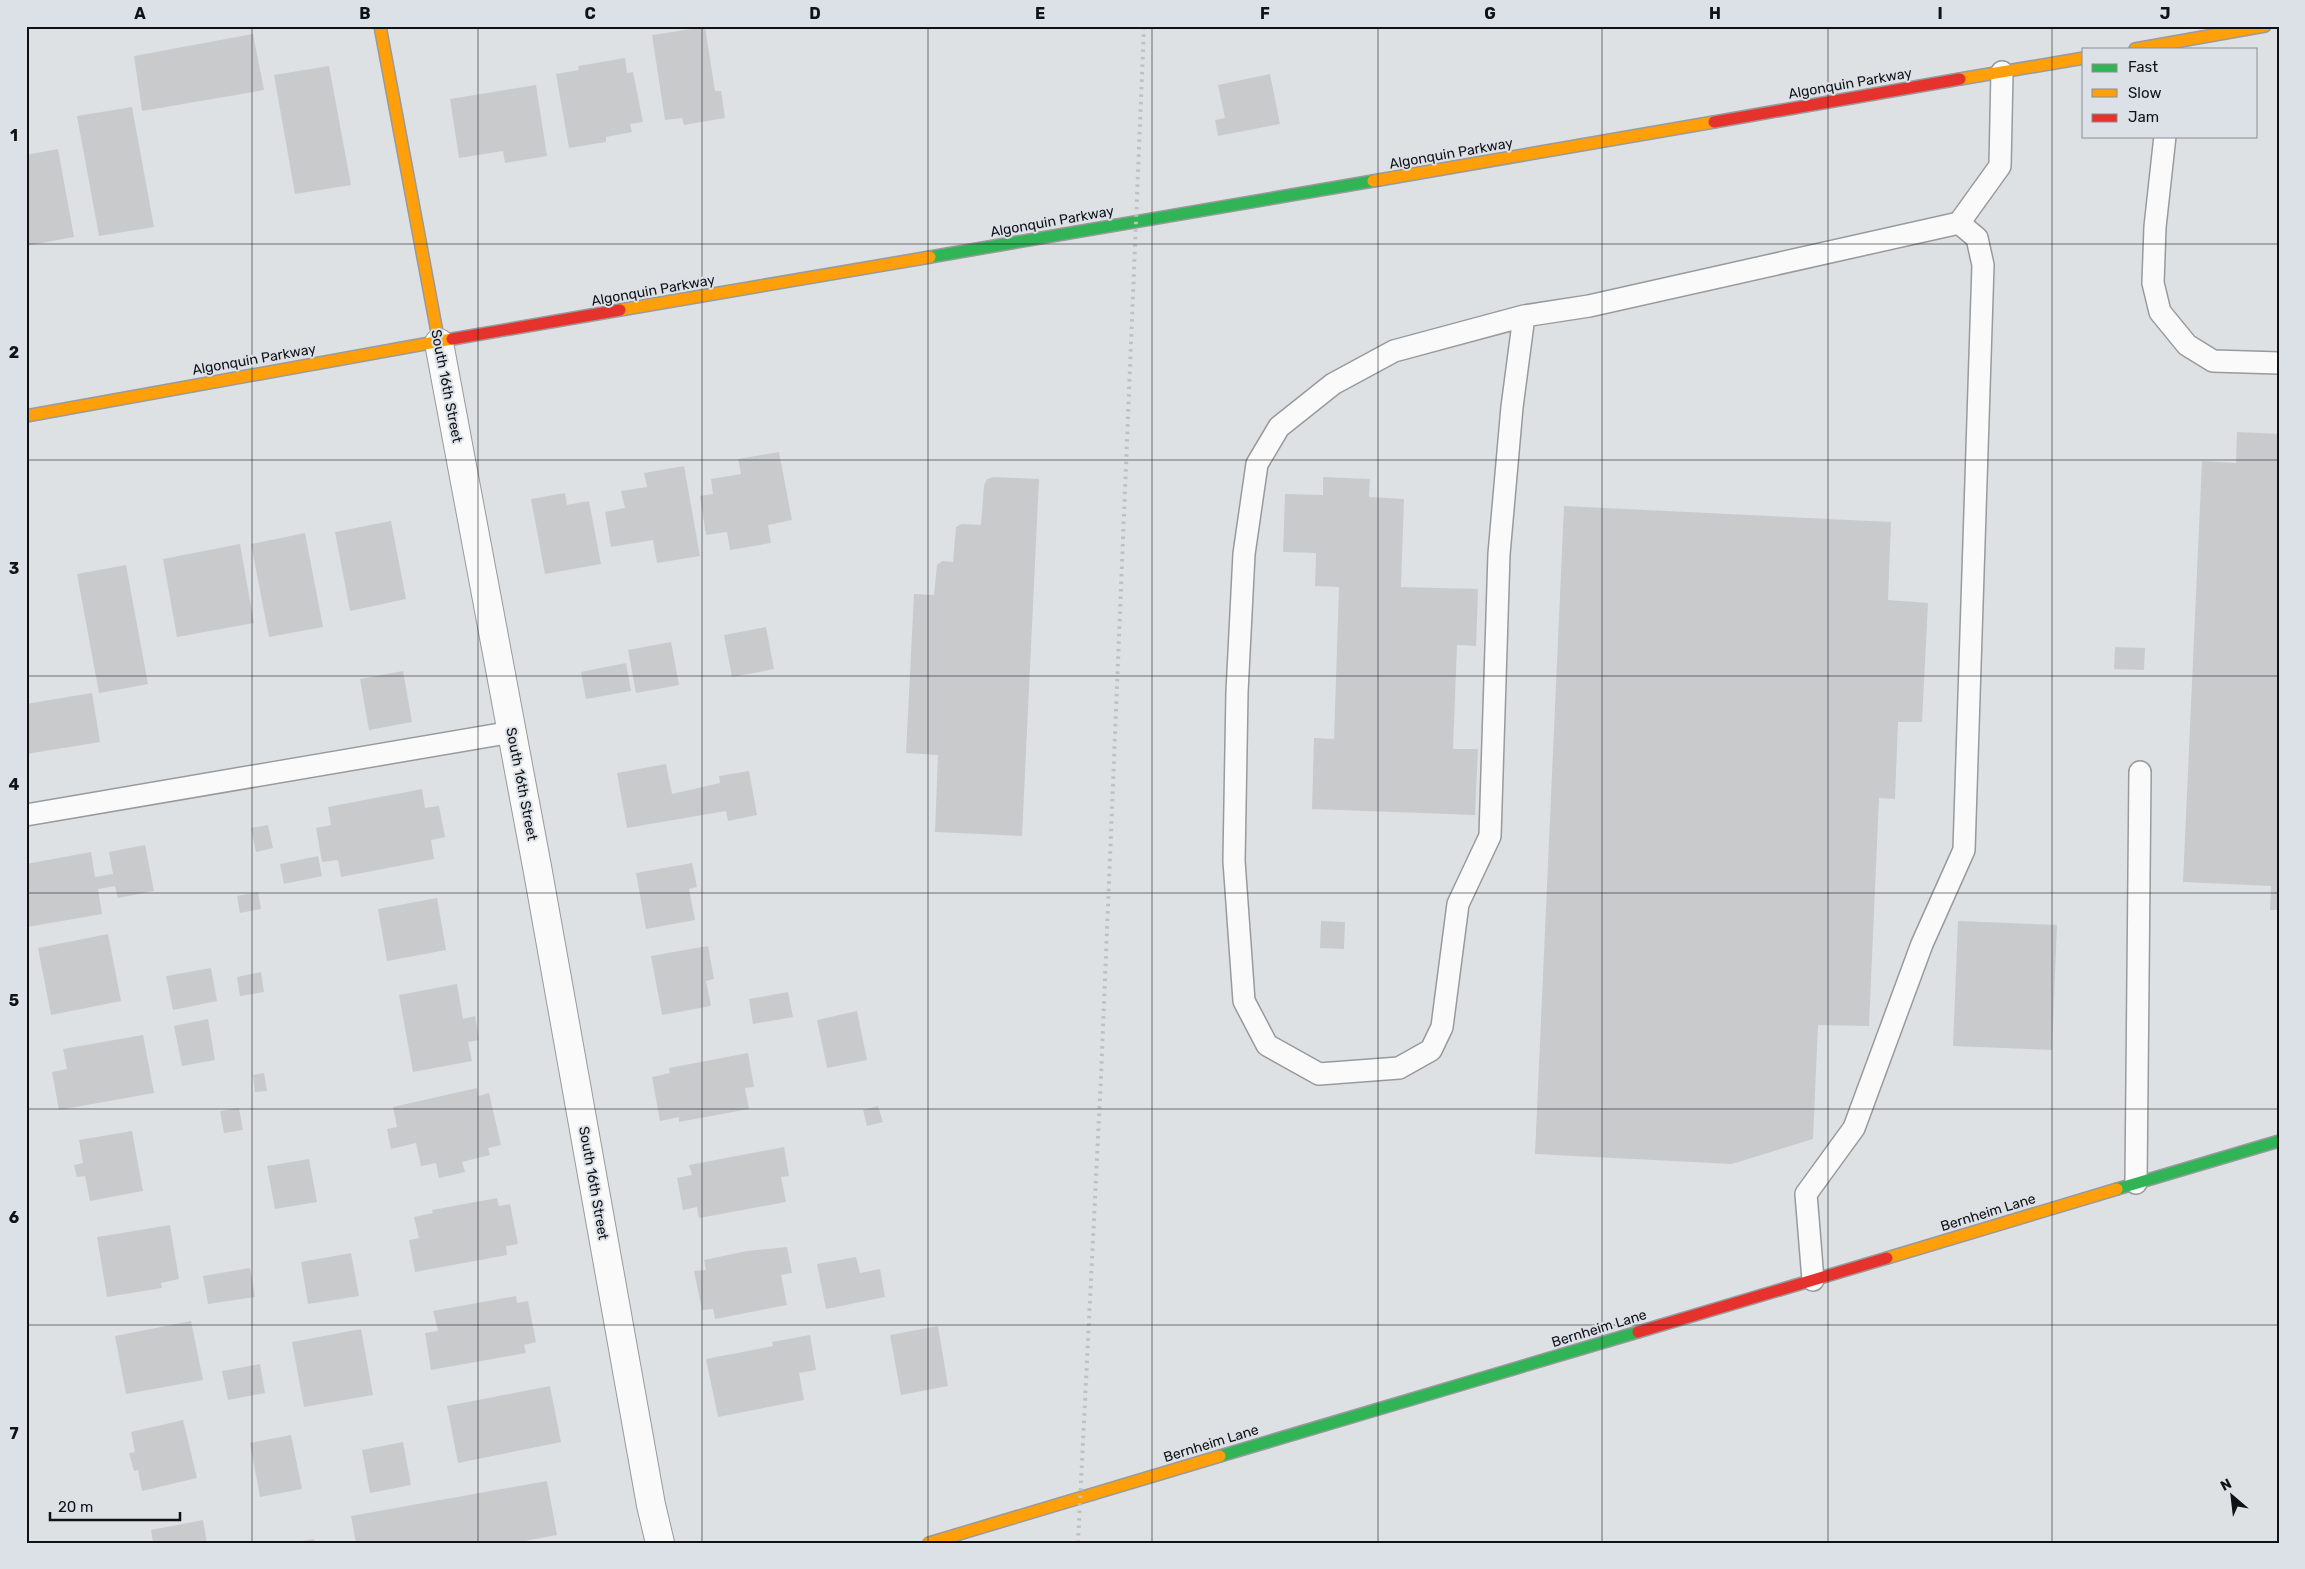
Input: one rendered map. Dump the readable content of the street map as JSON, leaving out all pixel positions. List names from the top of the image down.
{
  "streets": {
    "main road": ["Algonquin Parkway", "South 16th Street", "Bernheim Lane"]
  },
  "crossings": [
    ["Algonquin Parkway", "South 16th Street"]
  ],
  "legend": ["Fast", "Slow", "Jam"],
  "scale_bar": "20 m",
  "north": "top left",
  "grid": {
    "columns": [
      "A",
      "B",
      "C",
      "D",
      "E",
      "F",
      "G",
      "H",
      "I",
      "J"
    ],
    "rows": [
      "1",
      "2",
      "3",
      "4",
      "5",
      "6",
      "7"
    ]
  }
}
